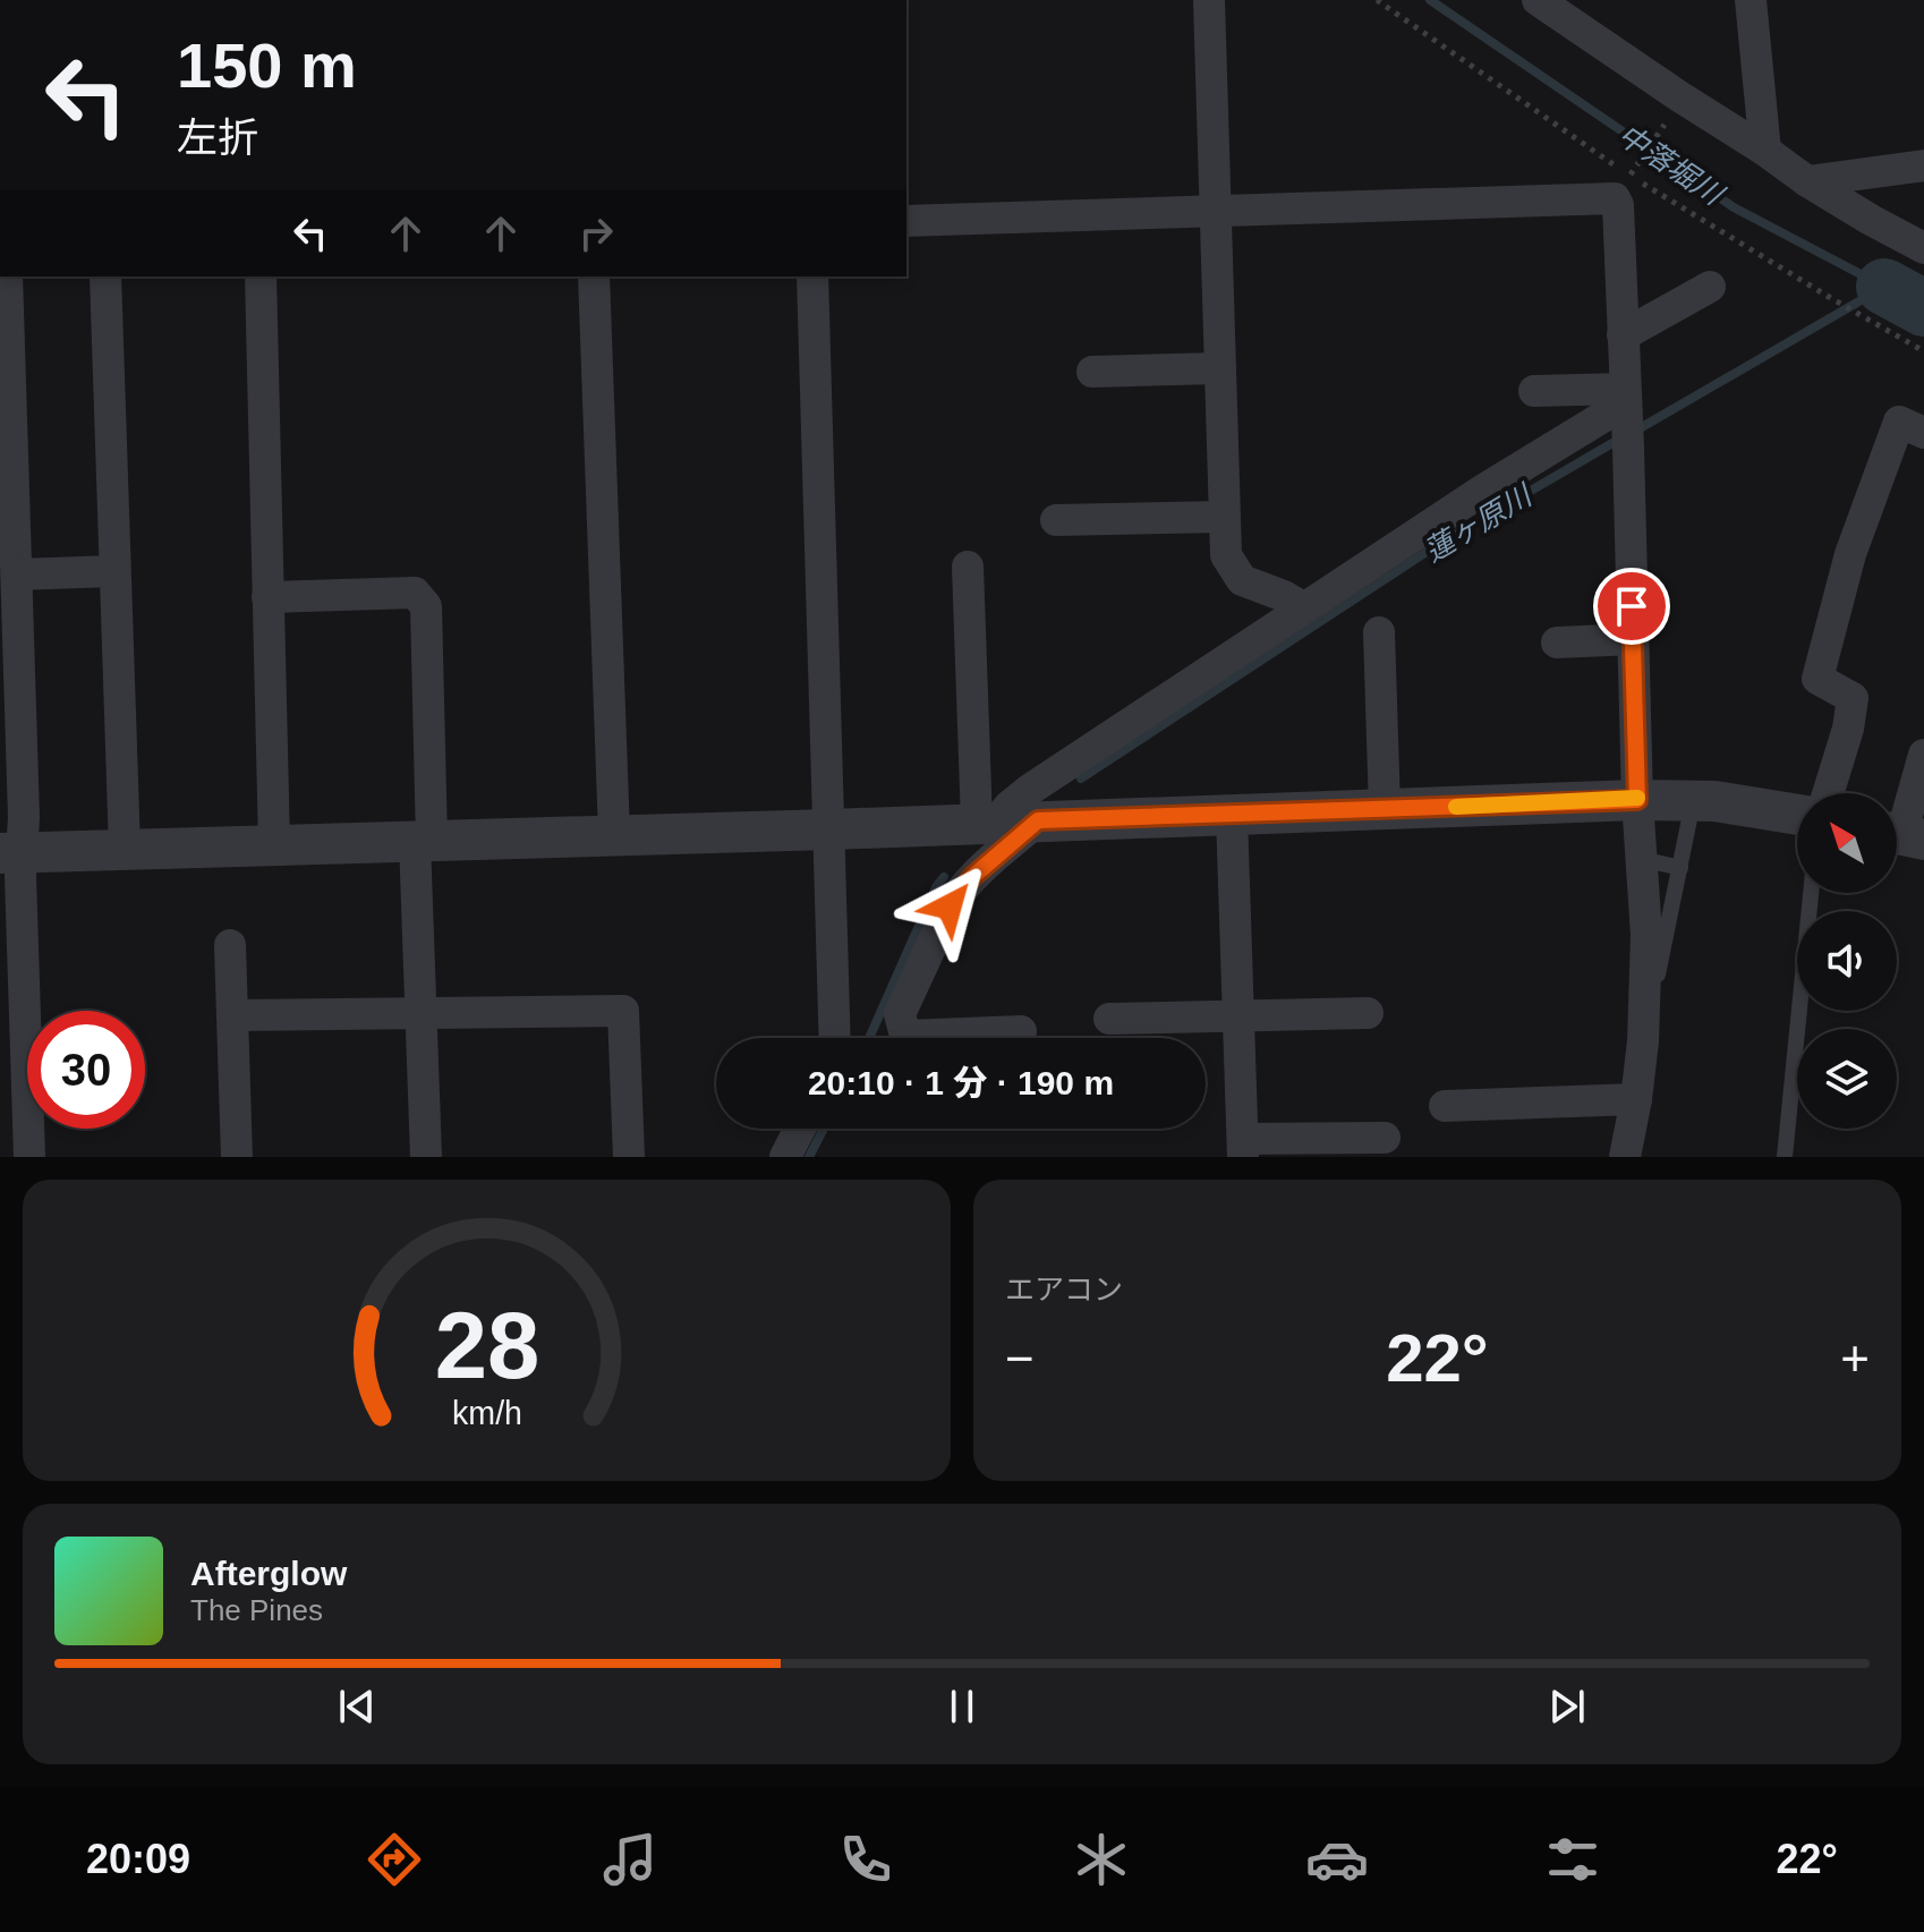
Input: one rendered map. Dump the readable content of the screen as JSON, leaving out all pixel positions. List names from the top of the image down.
{
  "water": ["中落堀川", "蓮ヶ原川"],
  "north": "top left",
  "page": {
    "turn": ["150 m", "左折"],
    "limit": "30",
    "trip": "20:10 · 1 分 · 190 m",
    "tile": "エアコン",
    "heat": ["−", "22°", "+"],
    "song": ["Afterglow", "The Pines"],
    "tabs": ["20:09", "22°"],
    "gauge": ["28", "km/h"]
  }
}
